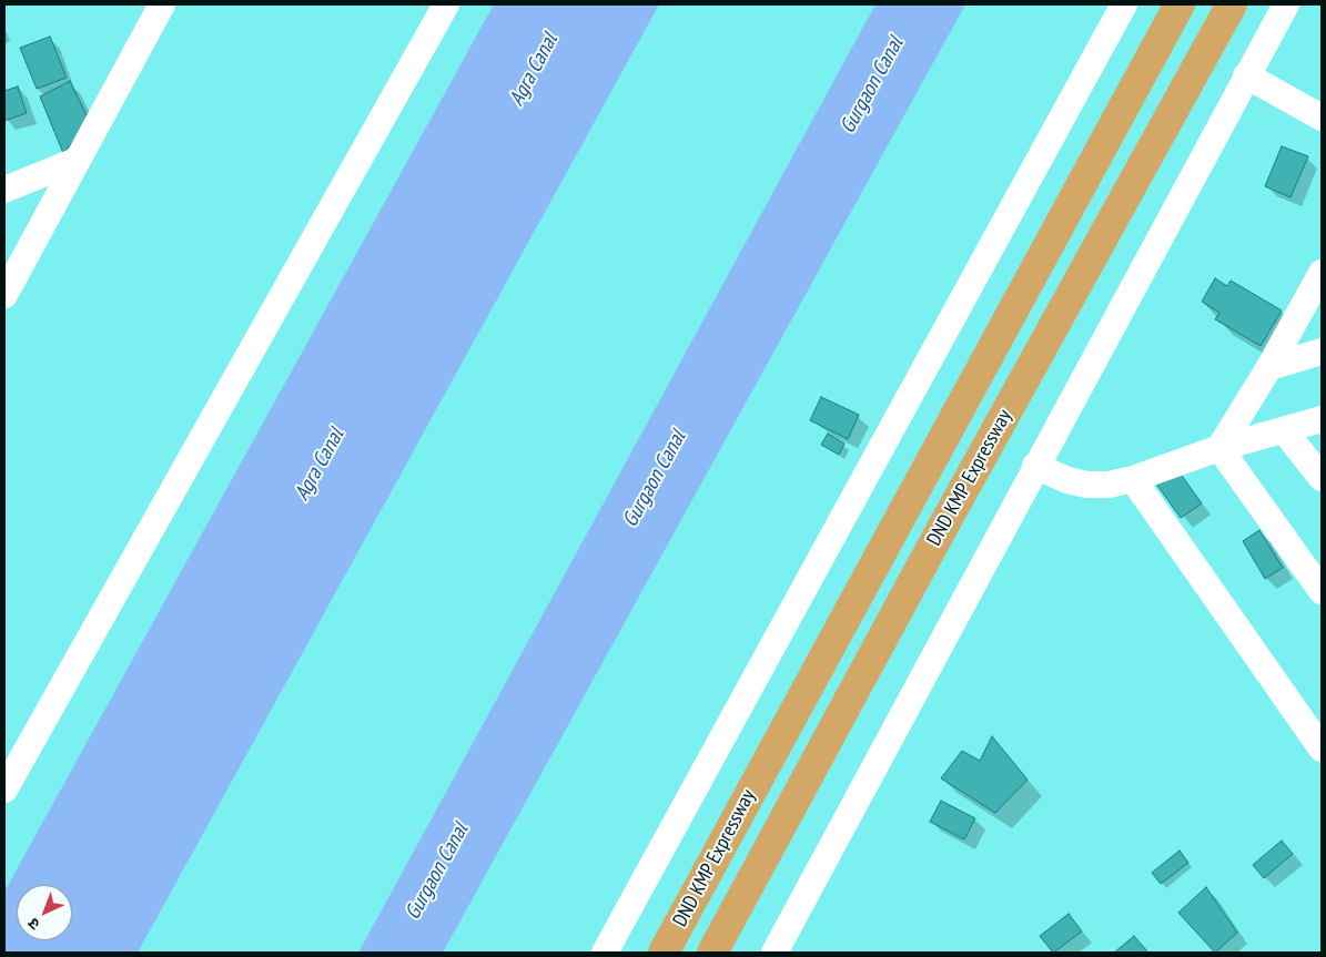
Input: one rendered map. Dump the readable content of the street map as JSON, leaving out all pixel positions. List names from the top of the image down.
{
  "streets": {
    "highway": ["DND KMP Expressway"]
  },
  "water": ["Agra Canal", "Gurgaon Canal"],
  "north": "bottom left"
}
